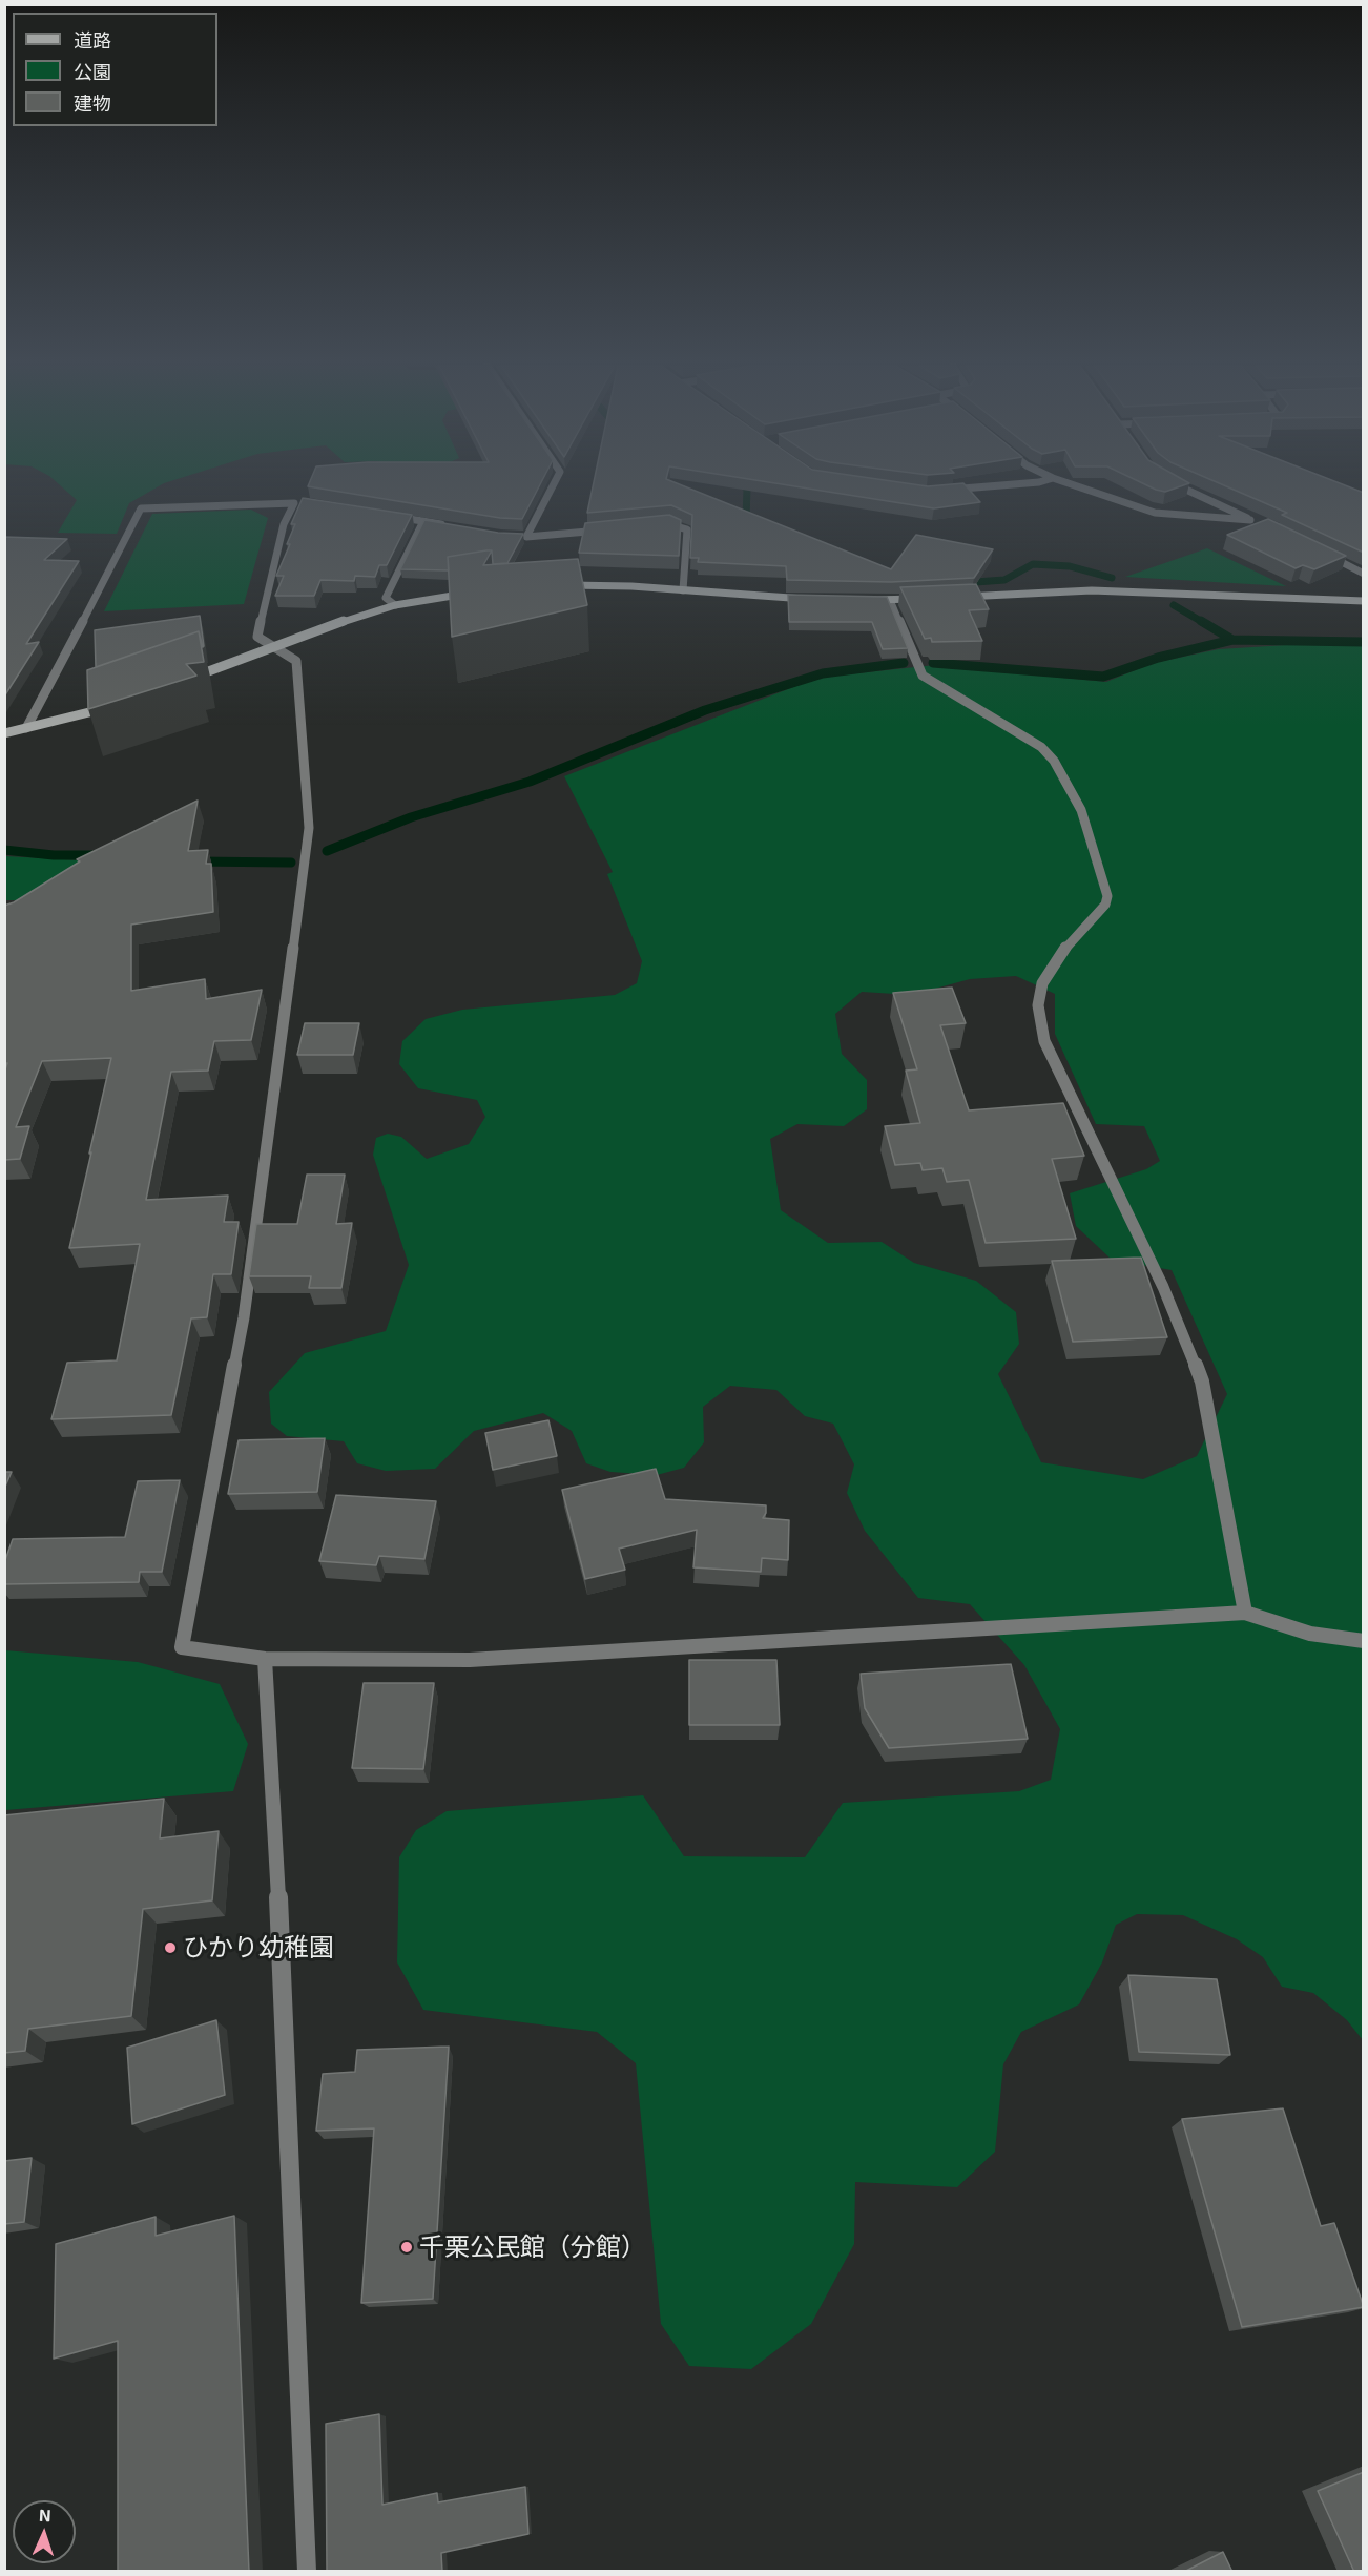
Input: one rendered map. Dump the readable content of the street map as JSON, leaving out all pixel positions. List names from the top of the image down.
{
  "places": ["ひかり幼稚園", "千栗公民館（分館）"],
  "legend": ["道路", "公園", "建物"],
  "north": "top"
}
